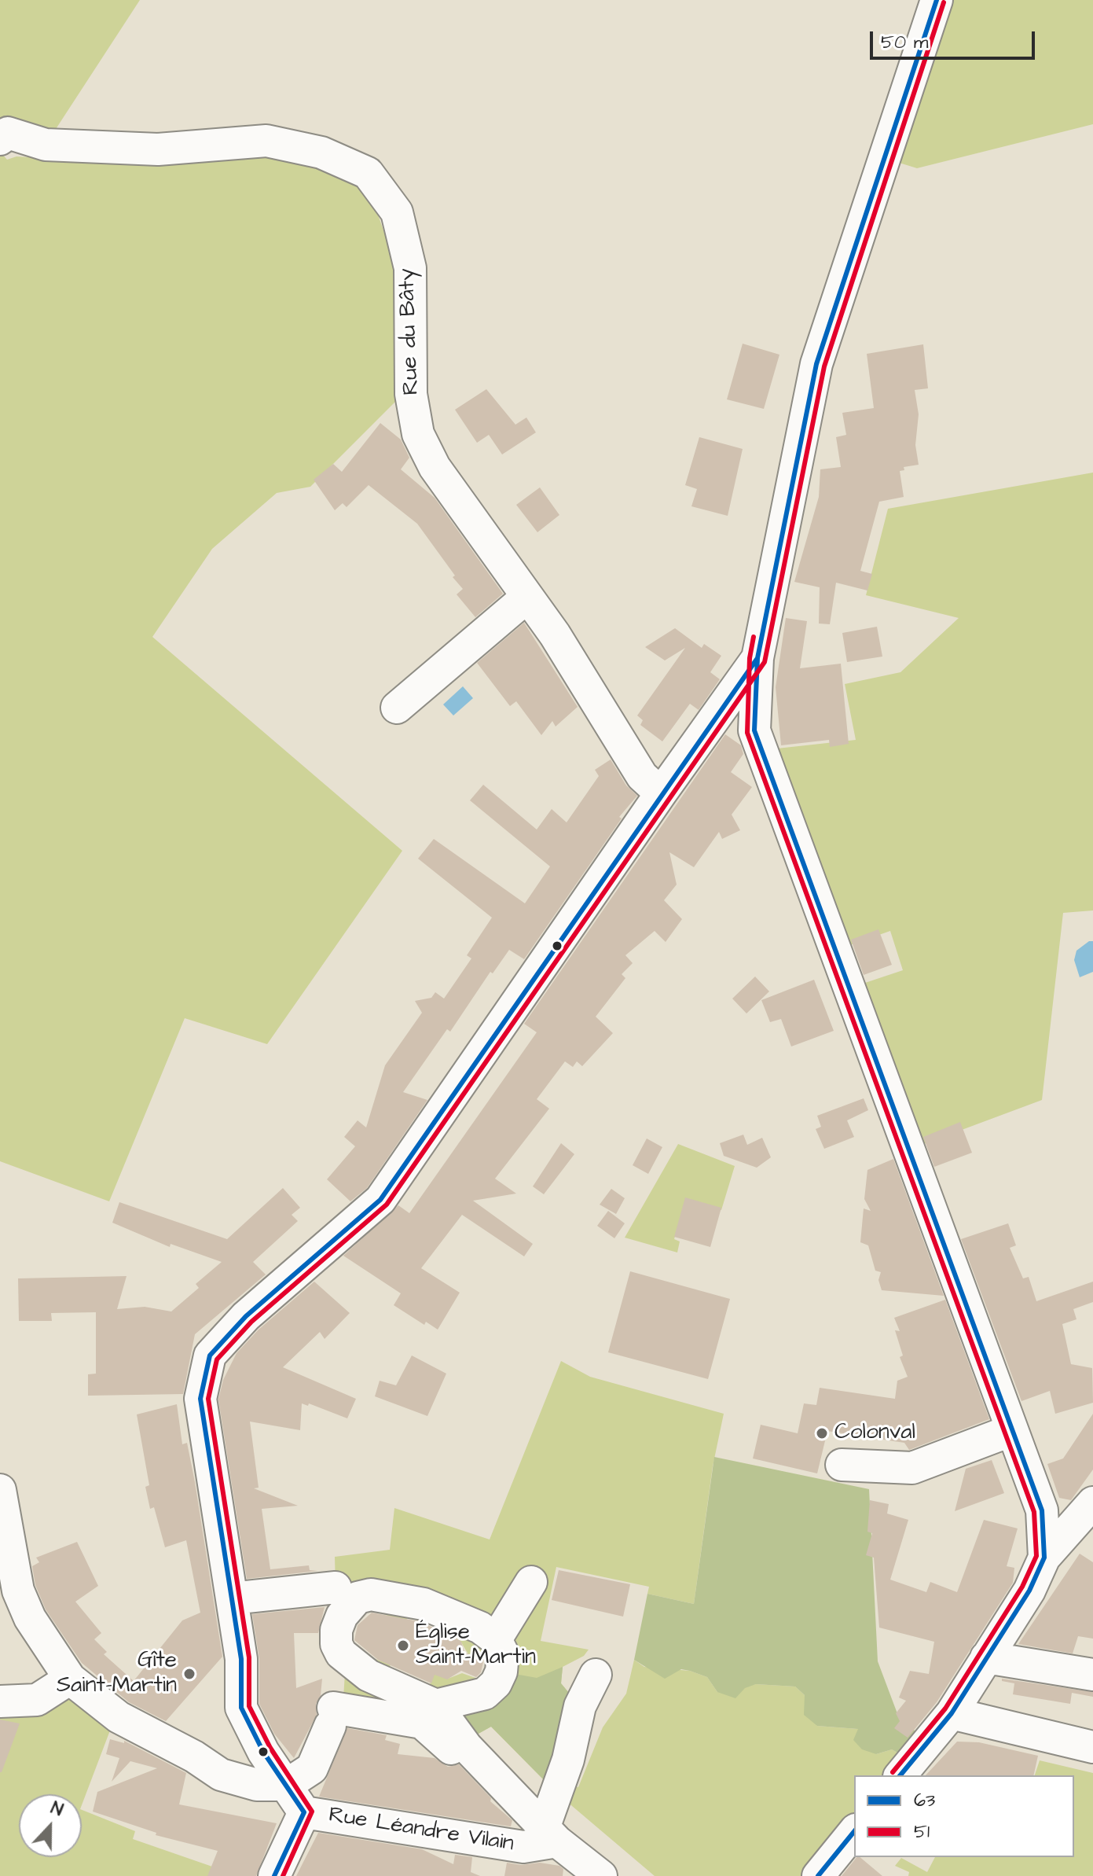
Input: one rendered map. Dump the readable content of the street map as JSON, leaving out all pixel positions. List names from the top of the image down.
{
  "streets": {
    "street": ["Rue du Bâty", "Rue Léandre Vilain"]
  },
  "places": ["Colonval", "Église Saint-Martin", "Gîte Saint-Martin"],
  "lines": ["transit line 63", "transit line 51"],
  "legend": ["63", "51"],
  "scale_bar": "50 m",
  "north": "top"
}
